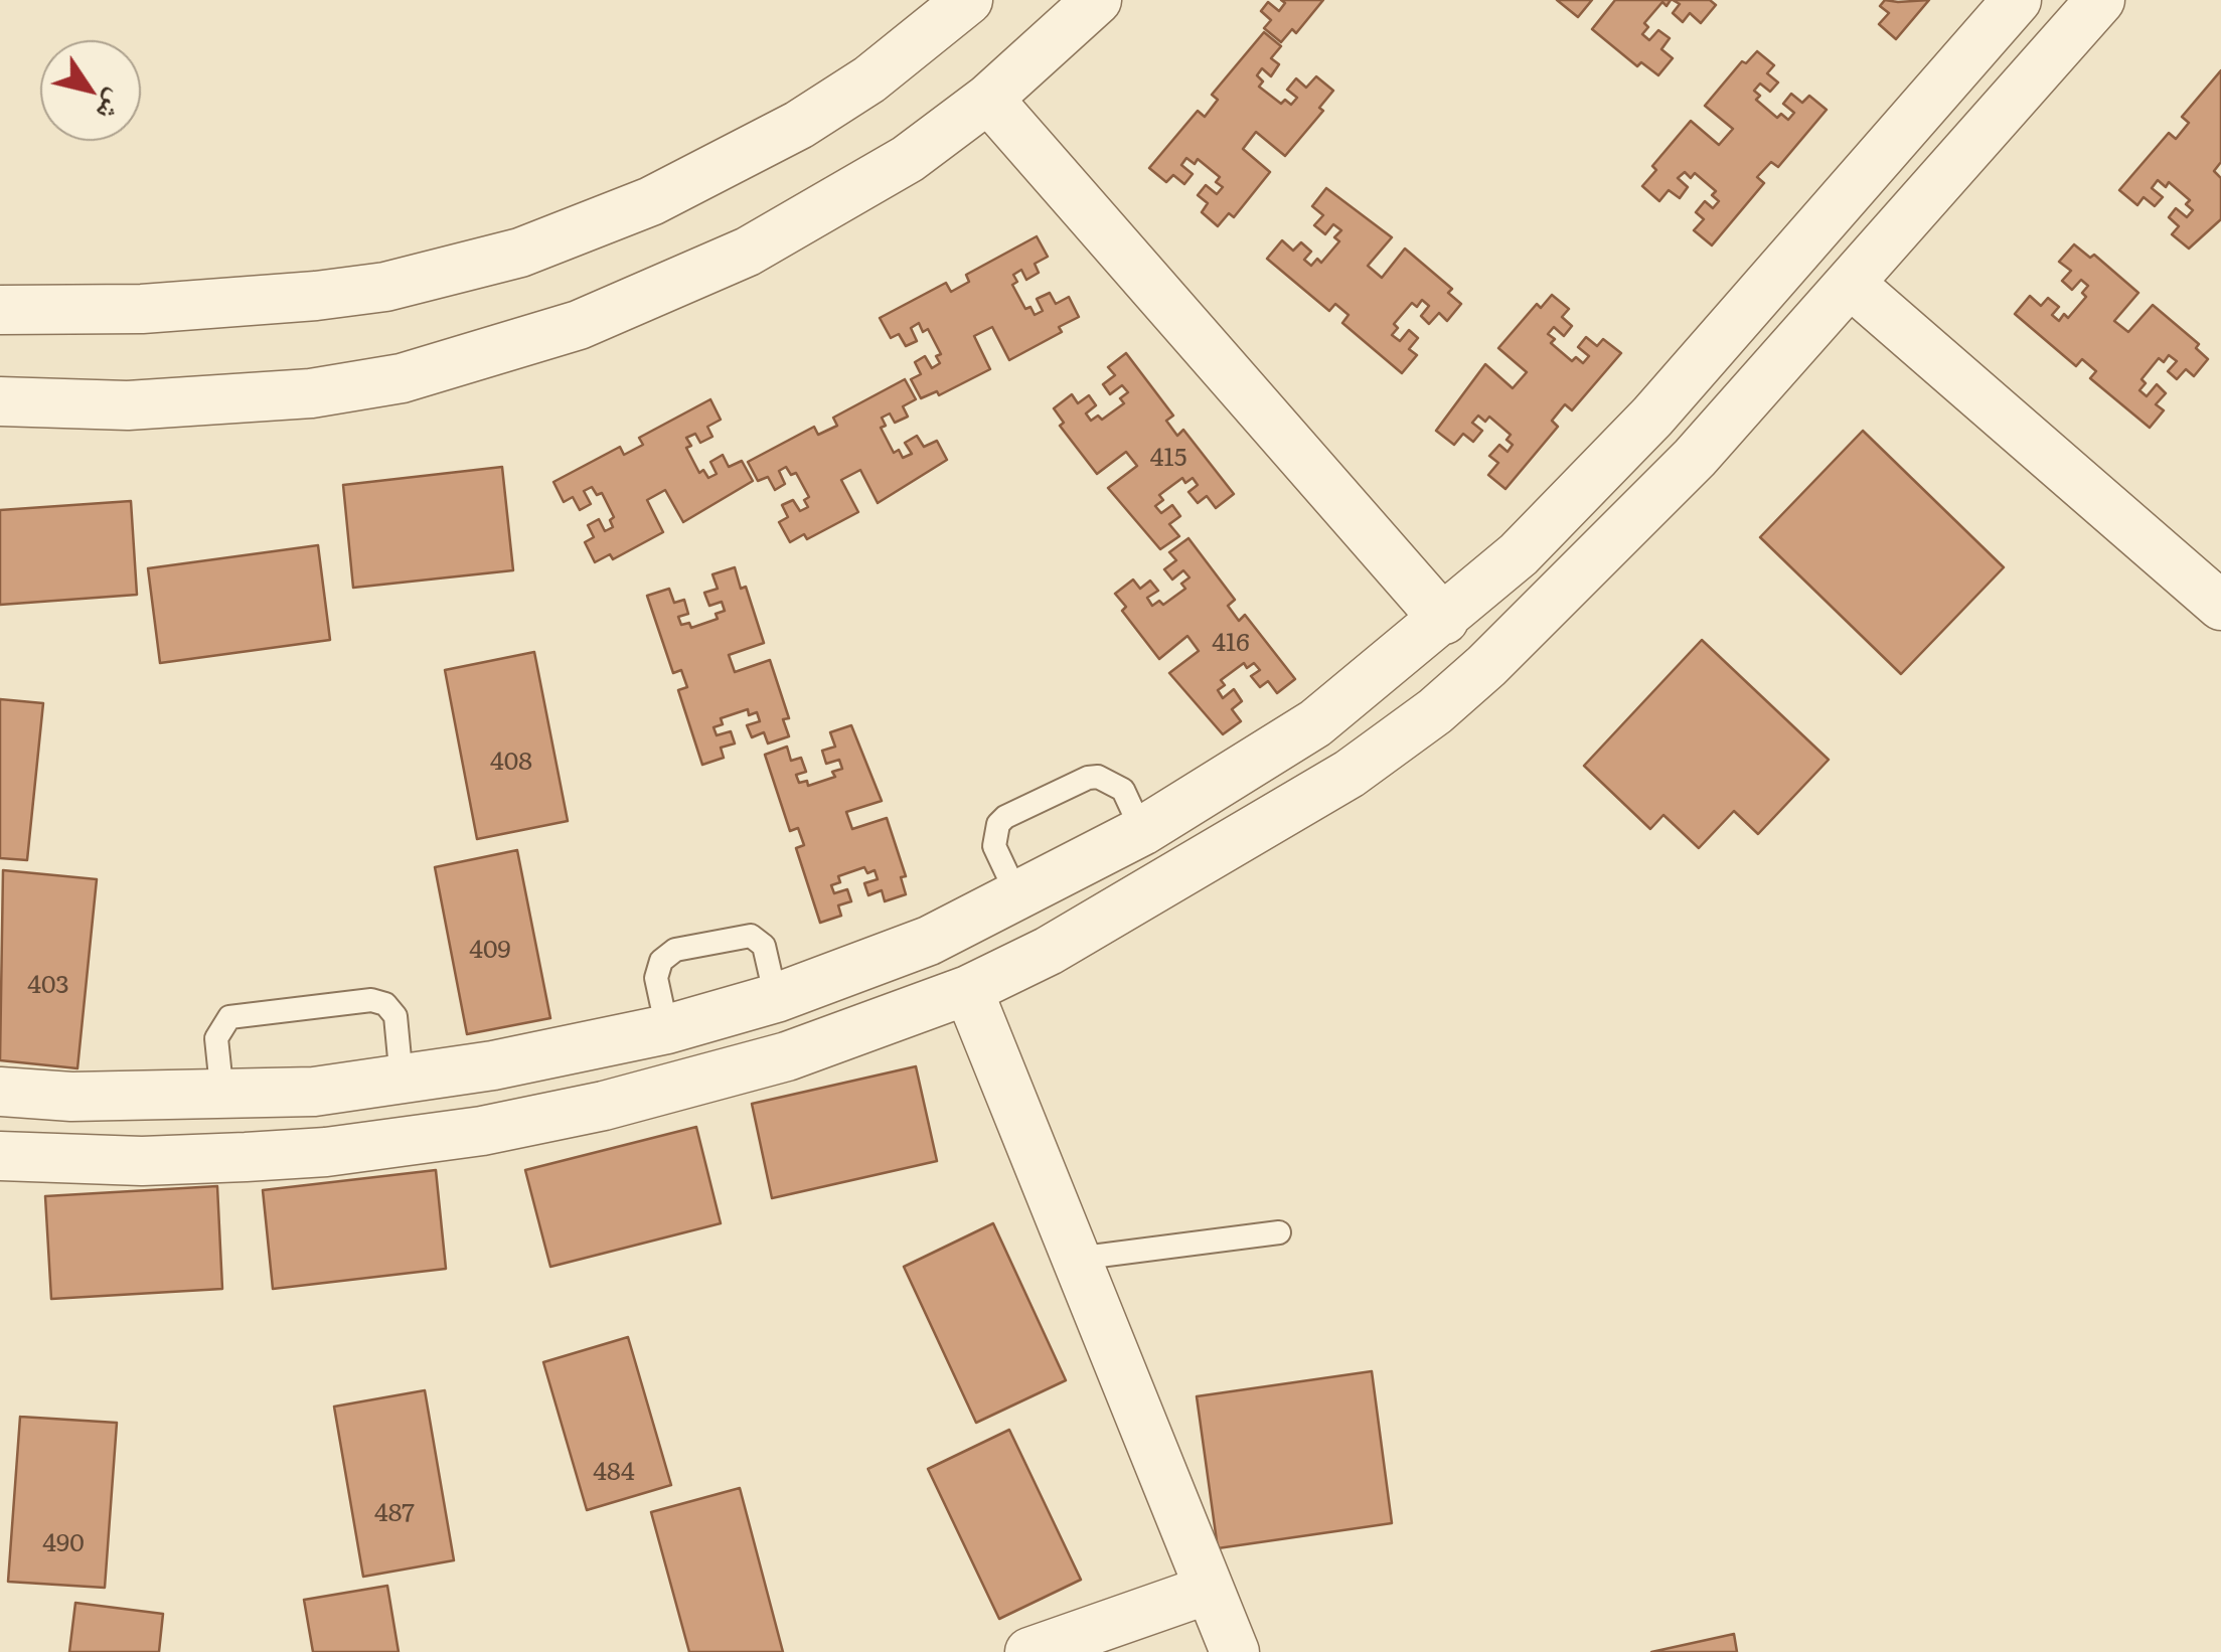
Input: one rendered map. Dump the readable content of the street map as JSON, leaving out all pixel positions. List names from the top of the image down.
{
  "house_numbers": [
    "415",
    "416",
    "408",
    "409",
    "403",
    "484",
    "487",
    "490"
  ],
  "north": "bottom right"
}
